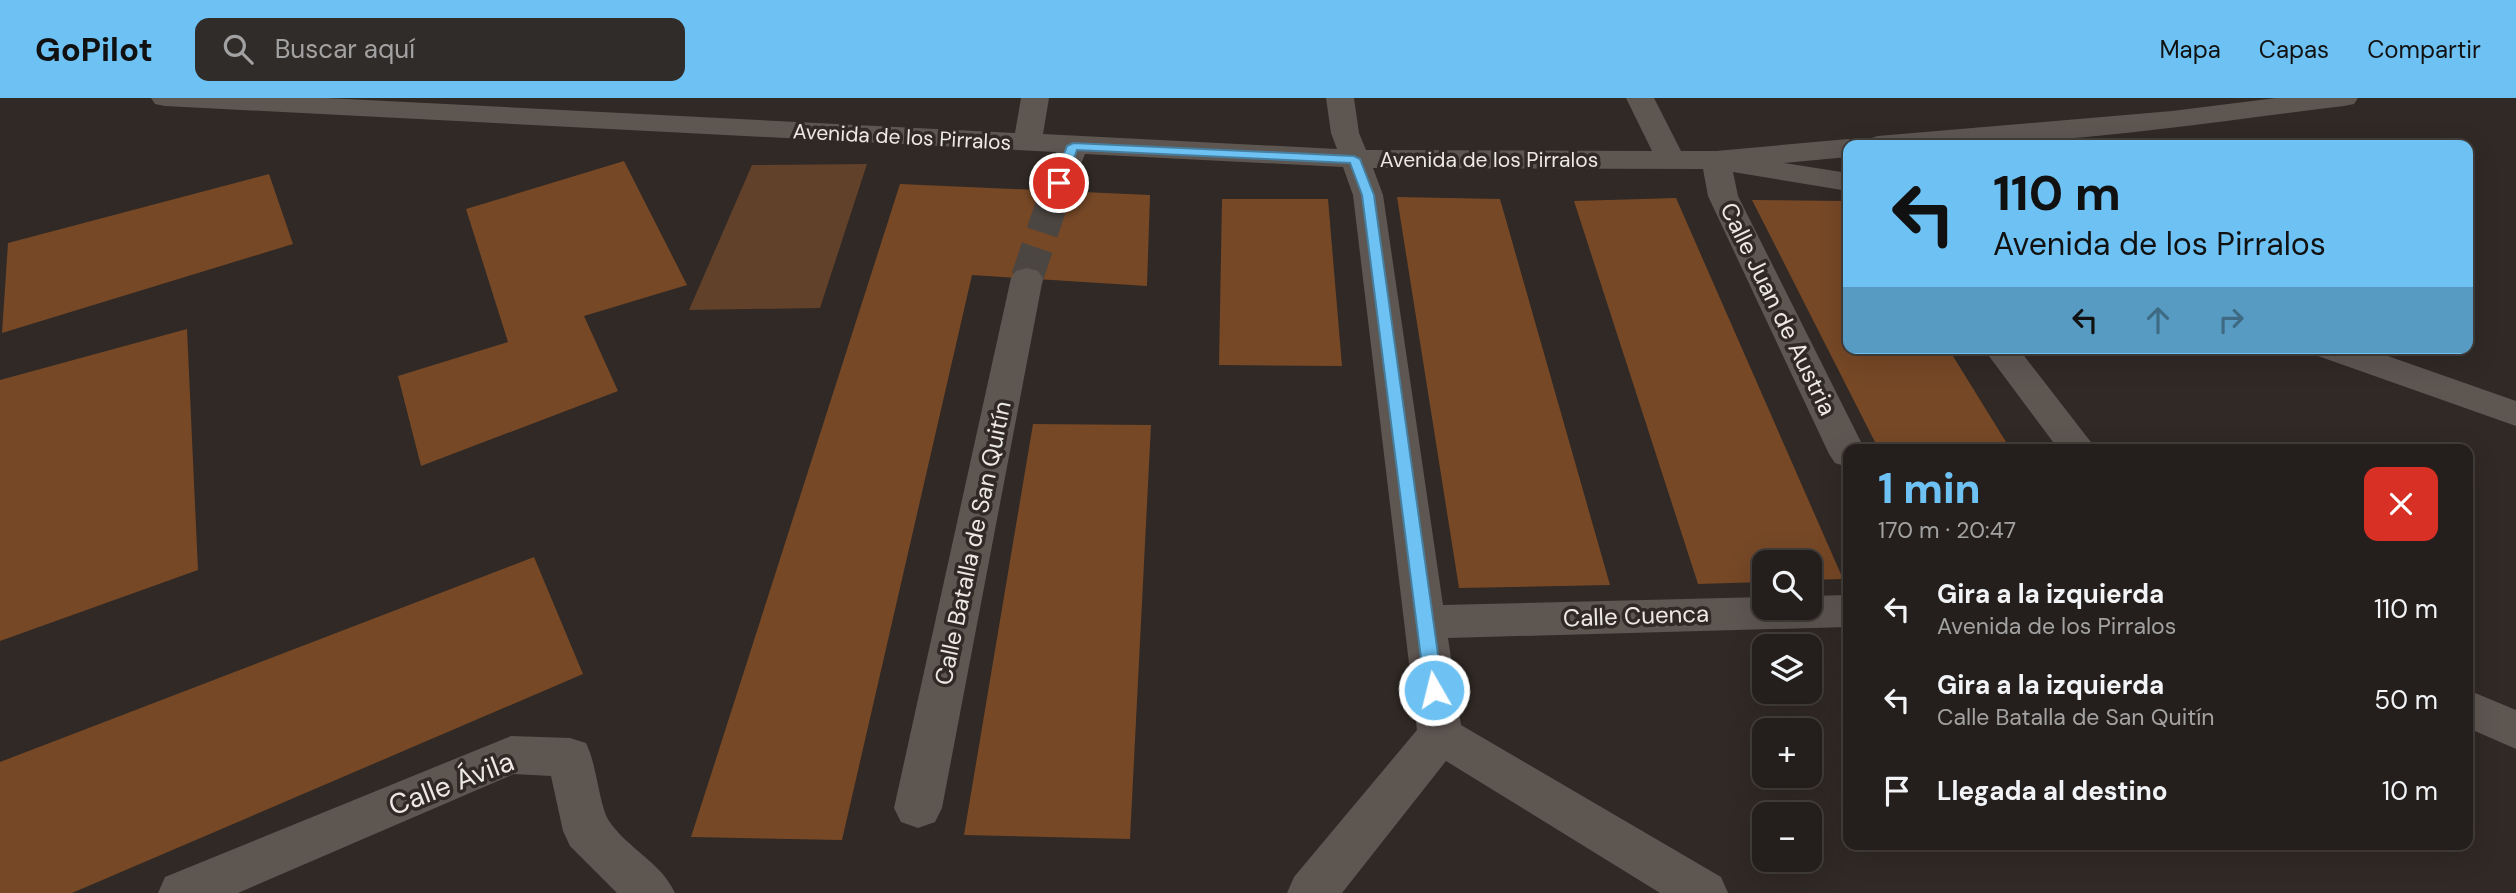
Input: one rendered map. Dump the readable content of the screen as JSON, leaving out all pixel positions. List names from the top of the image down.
{
  "streets": {
    "street": [
      "Avenida de los Pirralos",
      "Calle Juan de Austria",
      "Calle Batalla de San Quitín",
      "Calle Cuenca",
      "Calle Ávila"
    ]
  },
  "crossings": [
    ["Avenida de los Pirralos", "Calle Juan de Austria"]
  ],
  "page": {
    "header": "GoPilot",
    "search": "Buscar aquí",
    "nav": ["Mapa", "Capas", "Compartir"],
    "turn": ["110 m", "Avenida de los Pirralos"],
    "heading": ["1 min", "170 m · 20:47"],
    "map_buttons": ["+", "−"],
    "list": [
      {
        "name": "Gira a la izquierda",
        "note": "Avenida de los Pirralos",
        "value": "110 m"
      },
      {
        "name": "Gira a la izquierda",
        "note": "Calle Batalla de San Quitín",
        "value": "50 m"
      },
      {
        "name": "Llegada al destino",
        "value": "10 m"
      }
    ]
  }
}
